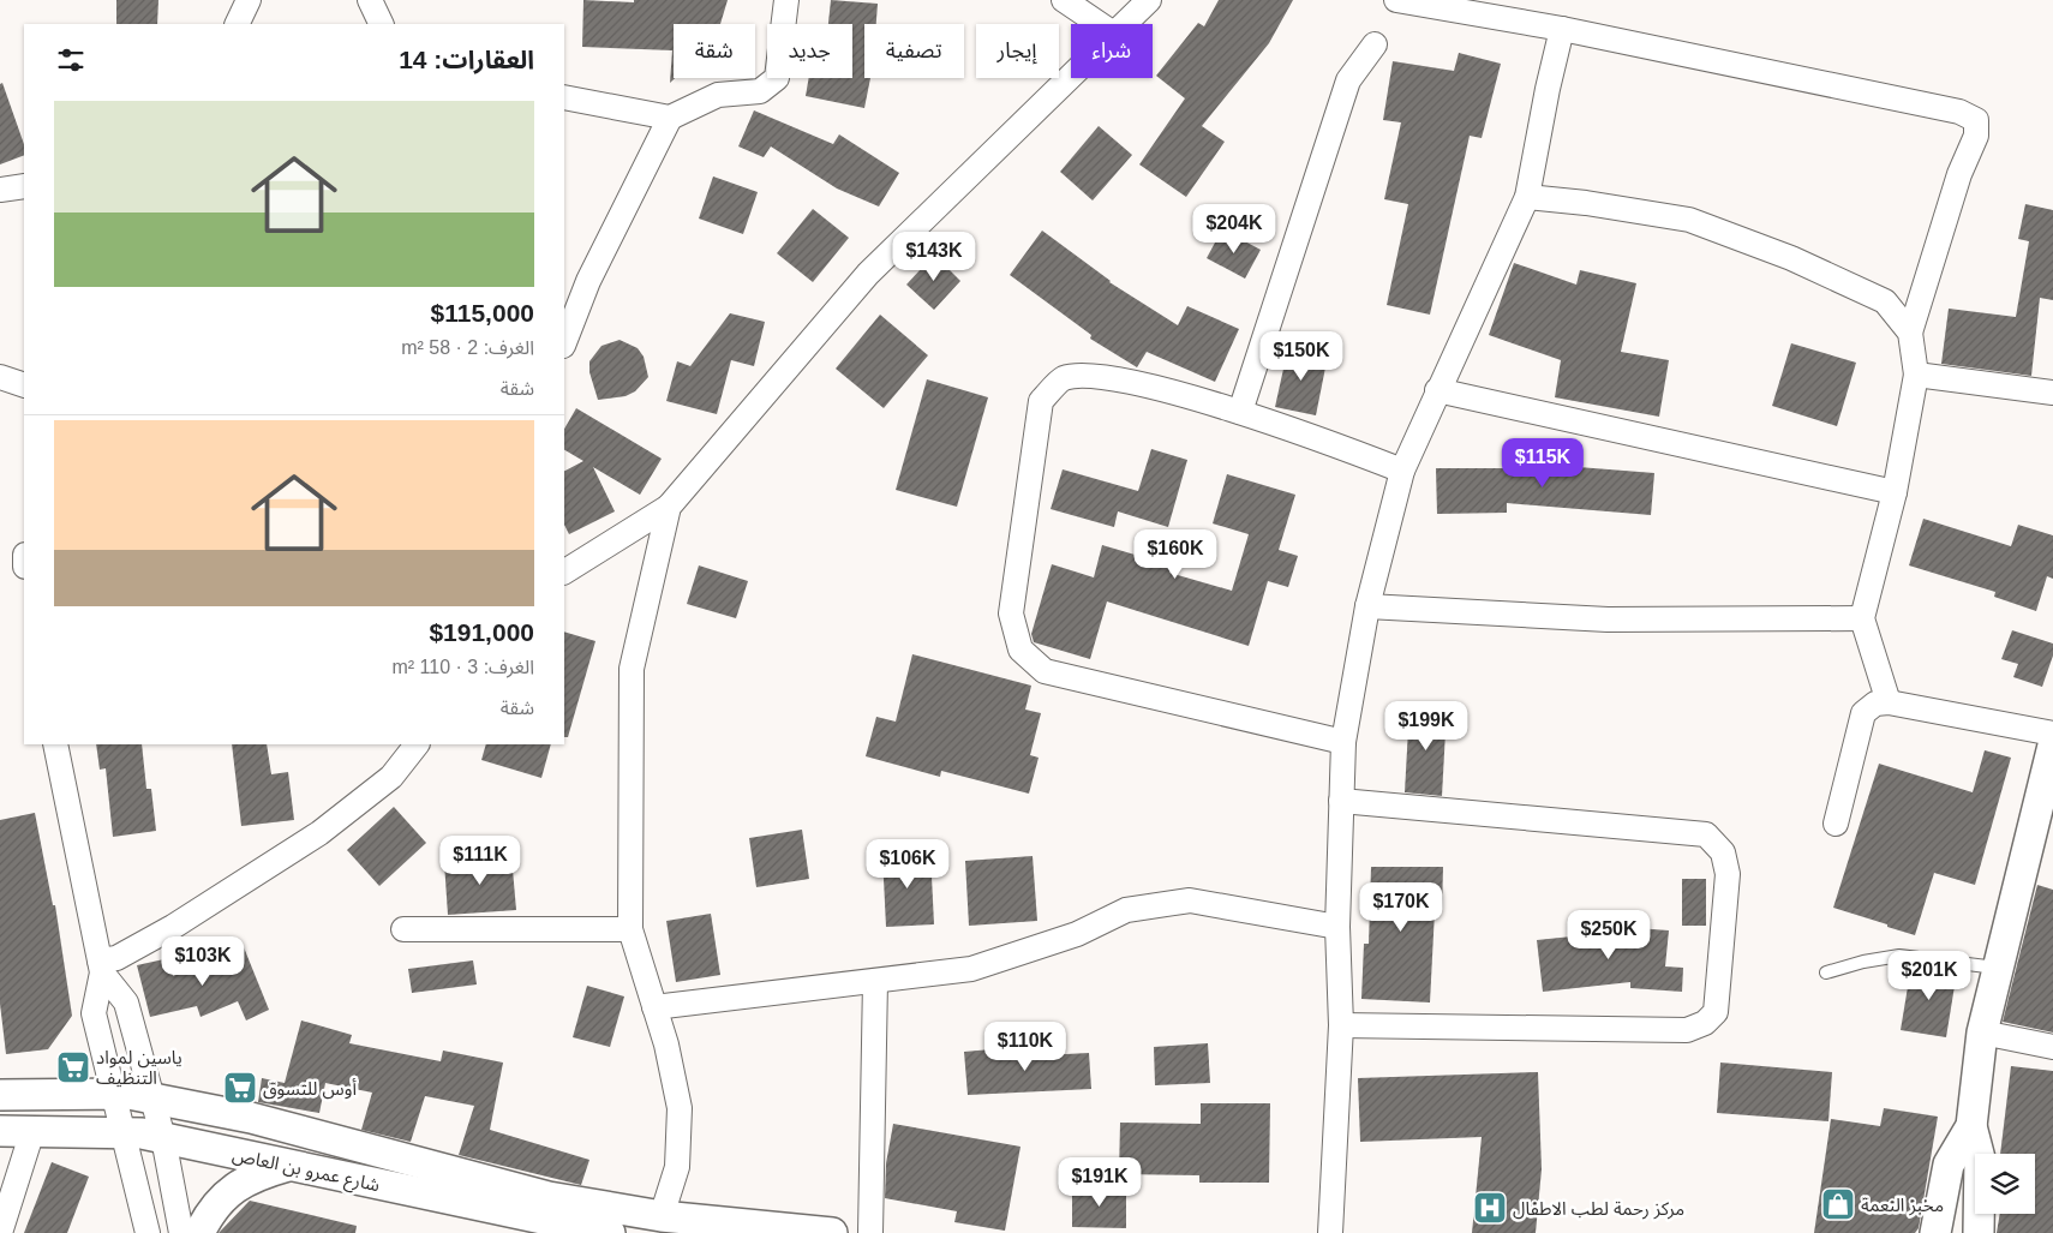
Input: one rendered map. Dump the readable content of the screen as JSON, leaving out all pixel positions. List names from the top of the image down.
{
  "streets": {
    "street": ["شارع عمرو بن العاص"]
  },
  "places": {
    "supermarket": ["ياسين لمواد التنظيف", "أوس للتسوق"],
    "shop": ["مخبز النعمة"],
    "hospital": ["مركز رحمة لطب الاطفال"]
  },
  "page": {
    "chip": [
      "شراء",
      "إيجار",
      "تصفية",
      "جديد",
      "شقة"
    ],
    "heading": "العقارات: 14",
    "list": [
      {
        "name": "$115,000",
        "note": "الغرف: 2 · 58 m² · شقة"
      },
      {
        "name": "$191,000",
        "note": "الغرف: 3 · 110 m² · شقة"
      }
    ],
    "price": [
      "$204K",
      "$143K",
      "$150K",
      "$115K",
      "$160K",
      "$199K",
      "$111K",
      "$106K",
      "$170K",
      "$250K",
      "$103K",
      "$201K",
      "$110K",
      "$191K"
    ]
  }
}
